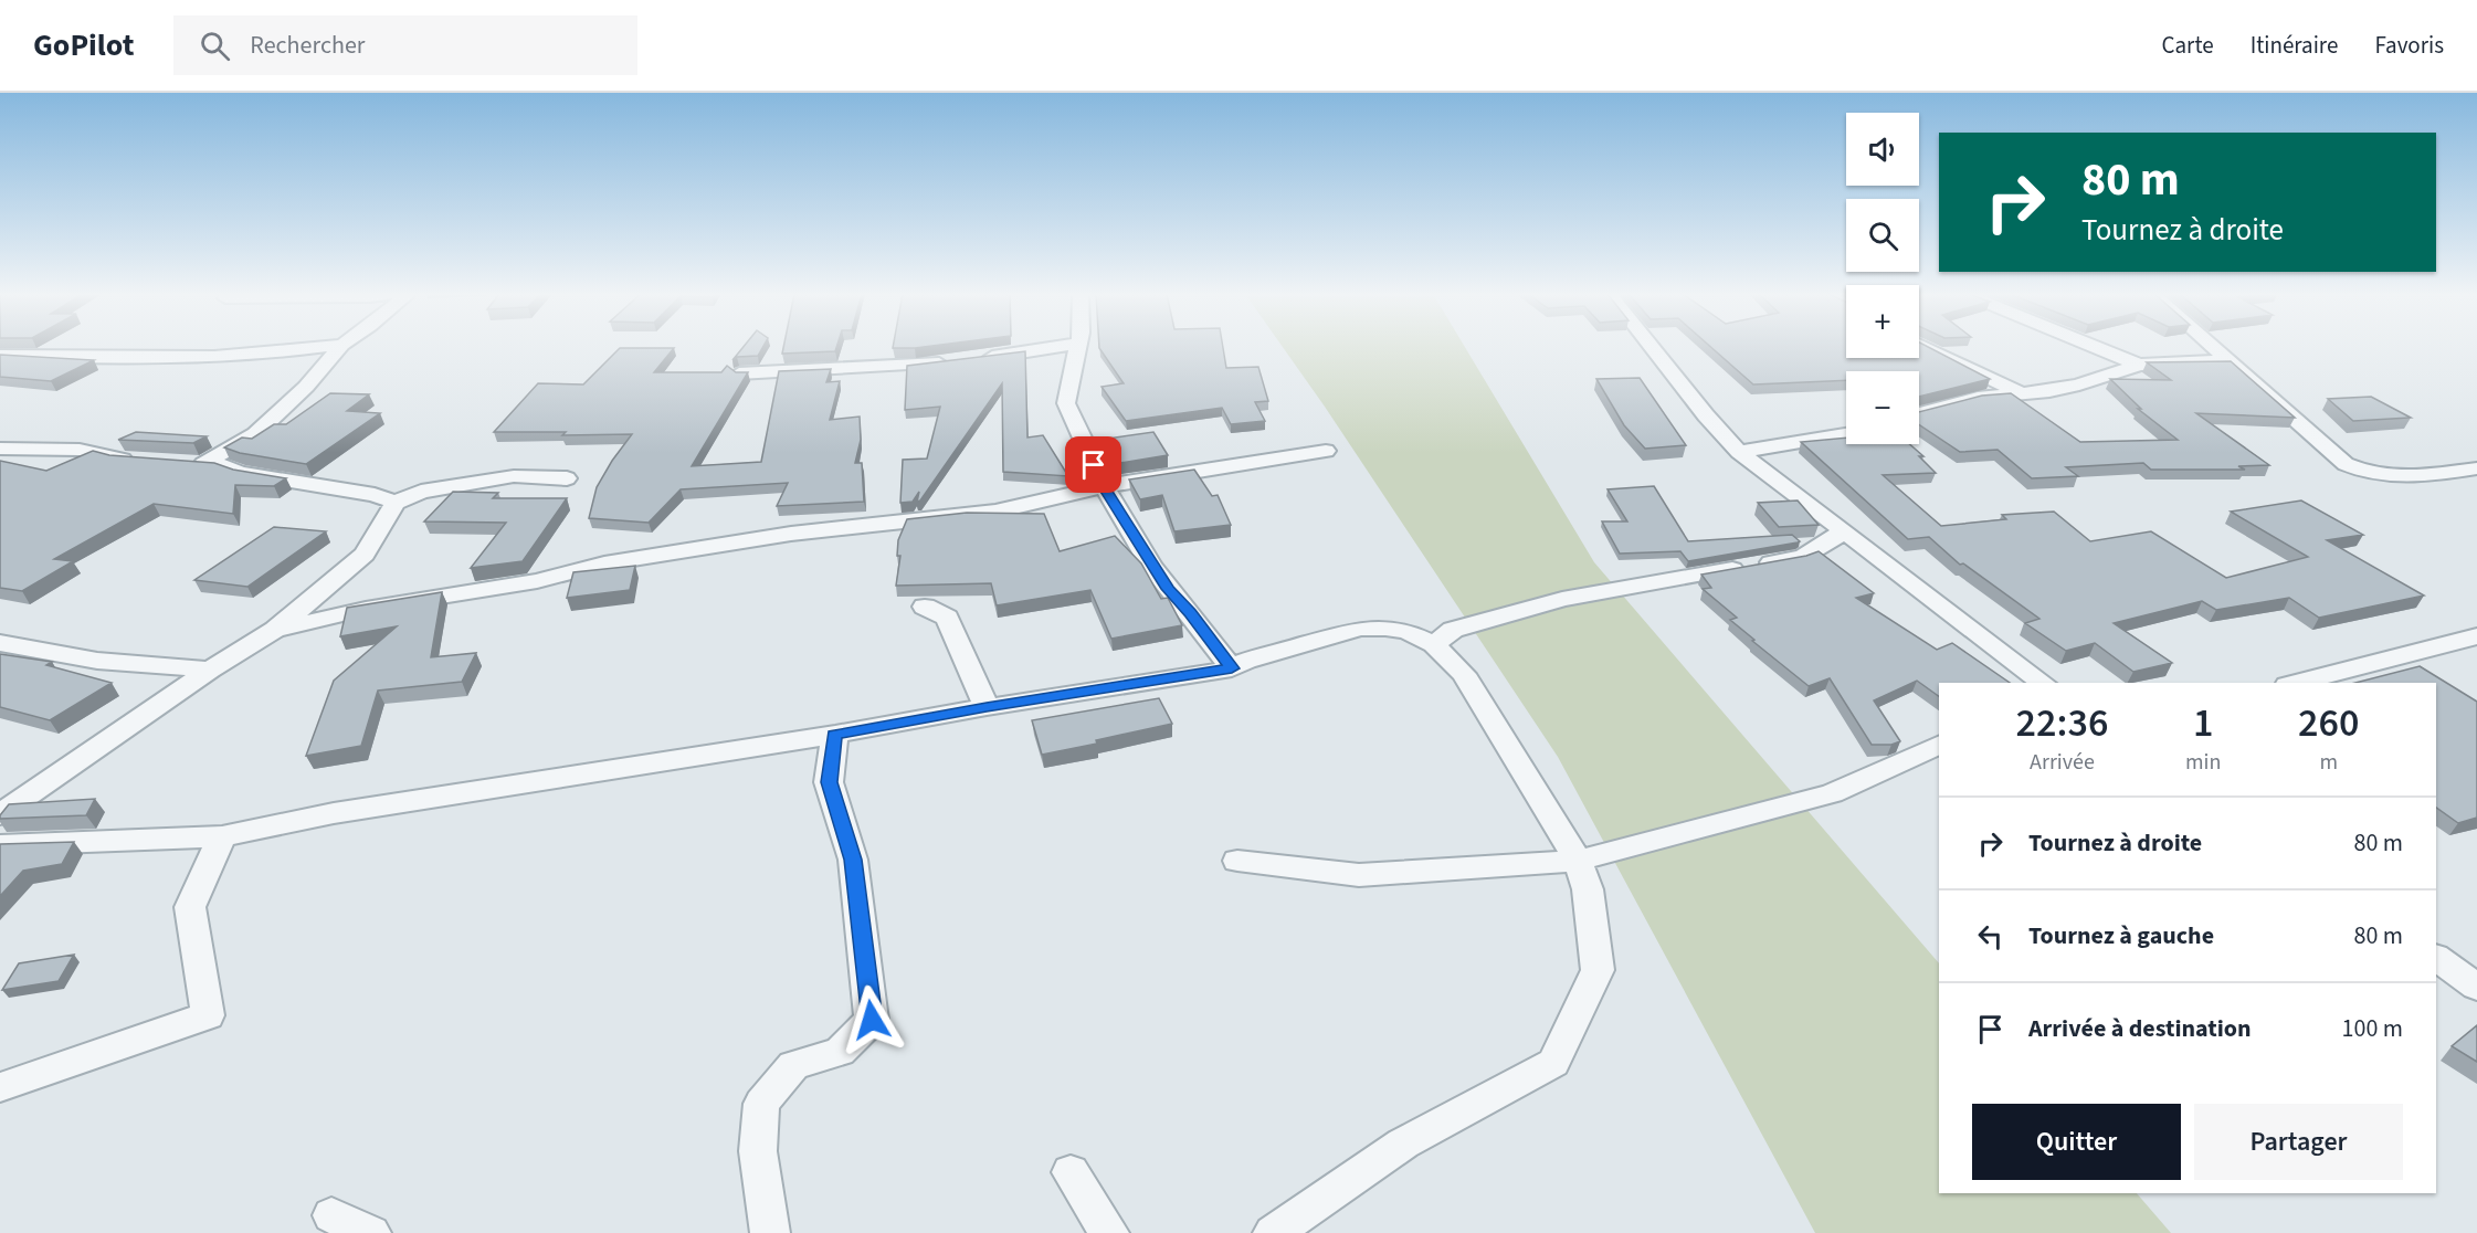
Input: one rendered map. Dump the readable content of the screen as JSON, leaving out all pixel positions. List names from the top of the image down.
{
  "page": {
    "header": "GoPilot",
    "search": "Rechercher",
    "nav": ["Carte", "Itinéraire", "Favoris"],
    "map_buttons": ["+", "−"],
    "turn": ["80 m", "Tournez à droite"],
    "eta": [
      "22:36",
      "Arrivée",
      "1",
      "min",
      "260",
      "m"
    ],
    "list": [
      {
        "name": "Tournez à droite",
        "value": "80 m"
      },
      {
        "name": "Tournez à gauche",
        "value": "80 m"
      },
      {
        "name": "Arrivée à destination",
        "value": "100 m"
      }
    ],
    "buttons": ["Quitter", "Partager"]
  }
}
